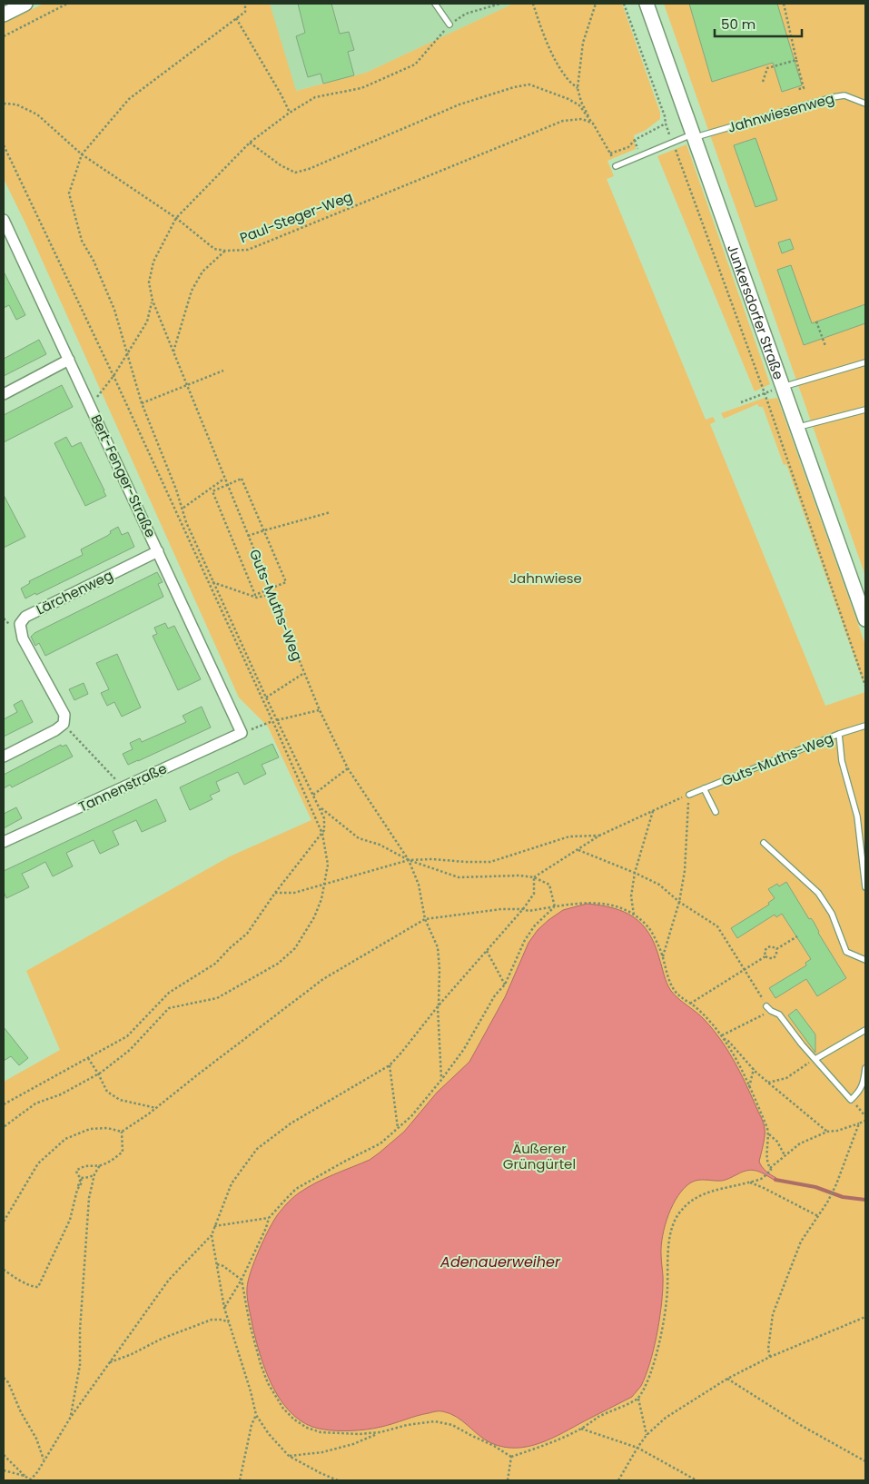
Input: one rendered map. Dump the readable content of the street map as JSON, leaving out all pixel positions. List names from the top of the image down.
{
  "streets": {
    "street": [
      "Junkersdorfer Straße",
      "Bert-Fenger-Straße",
      "Lärchenweg",
      "Tannenstraße"
    ],
    "lane": ["Jahnwiesenweg", "Guts-Muths-Weg"],
    "path": ["Paul-Steger-Weg"]
  },
  "crossings": [
    ["Jahnwiesenweg", "Junkersdorfer Straße"],
    ["Paul-Steger-Weg", "Guts-Muths-Weg"],
    ["Bert-Fenger-Straße", "Lärchenweg"],
    ["Bert-Fenger-Straße", "Tannenstraße"]
  ],
  "water": ["Adenauerweiher"],
  "parks": ["Jahnwiese", "Äußerer Grüngürtel"],
  "scale_bar": "50 m"
}
